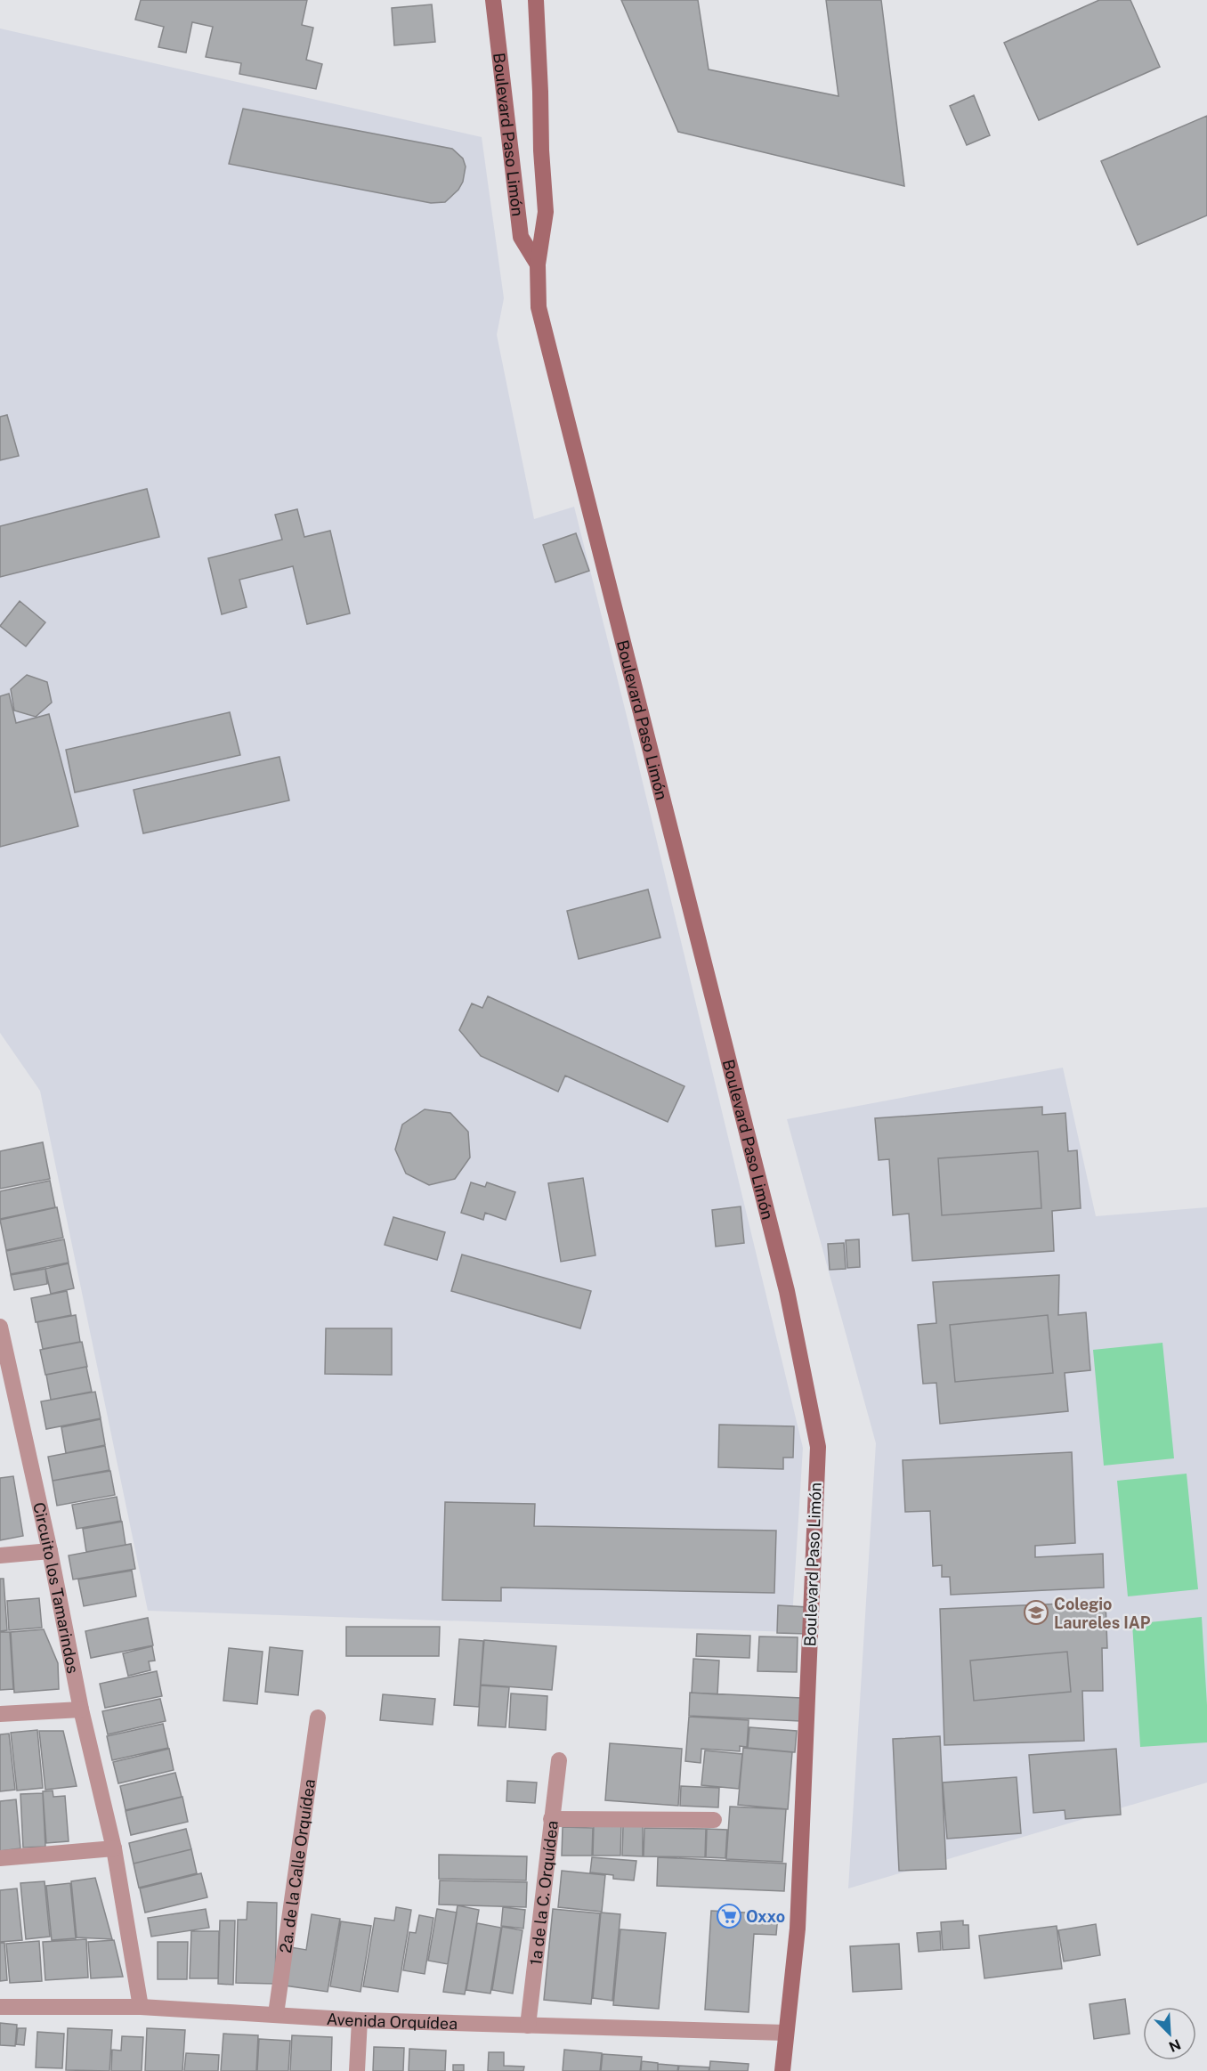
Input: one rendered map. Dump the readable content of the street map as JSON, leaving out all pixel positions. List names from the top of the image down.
{
  "streets": {
    "main road": ["Boulevard Paso Limón"],
    "street": [
      "Circuito los Tamarindos",
      "2a. de la Calle Orquídea",
      "1a de la C. Orquídea",
      "Avenida Orquídea"
    ]
  },
  "crossings": [
    ["Boulevard Paso Limón", "Avenida Orquídea"],
    ["Circuito los Tamarindos", "Avenida Orquídea"],
    ["2a. de la Calle Orquídea", "Avenida Orquídea"],
    ["1a de la C. Orquídea", "Avenida Orquídea"]
  ],
  "places": {
    "school or university": ["Colegio Laureles IAP"],
    "supermarket": ["Oxxo"]
  },
  "north": "bottom right"
}
